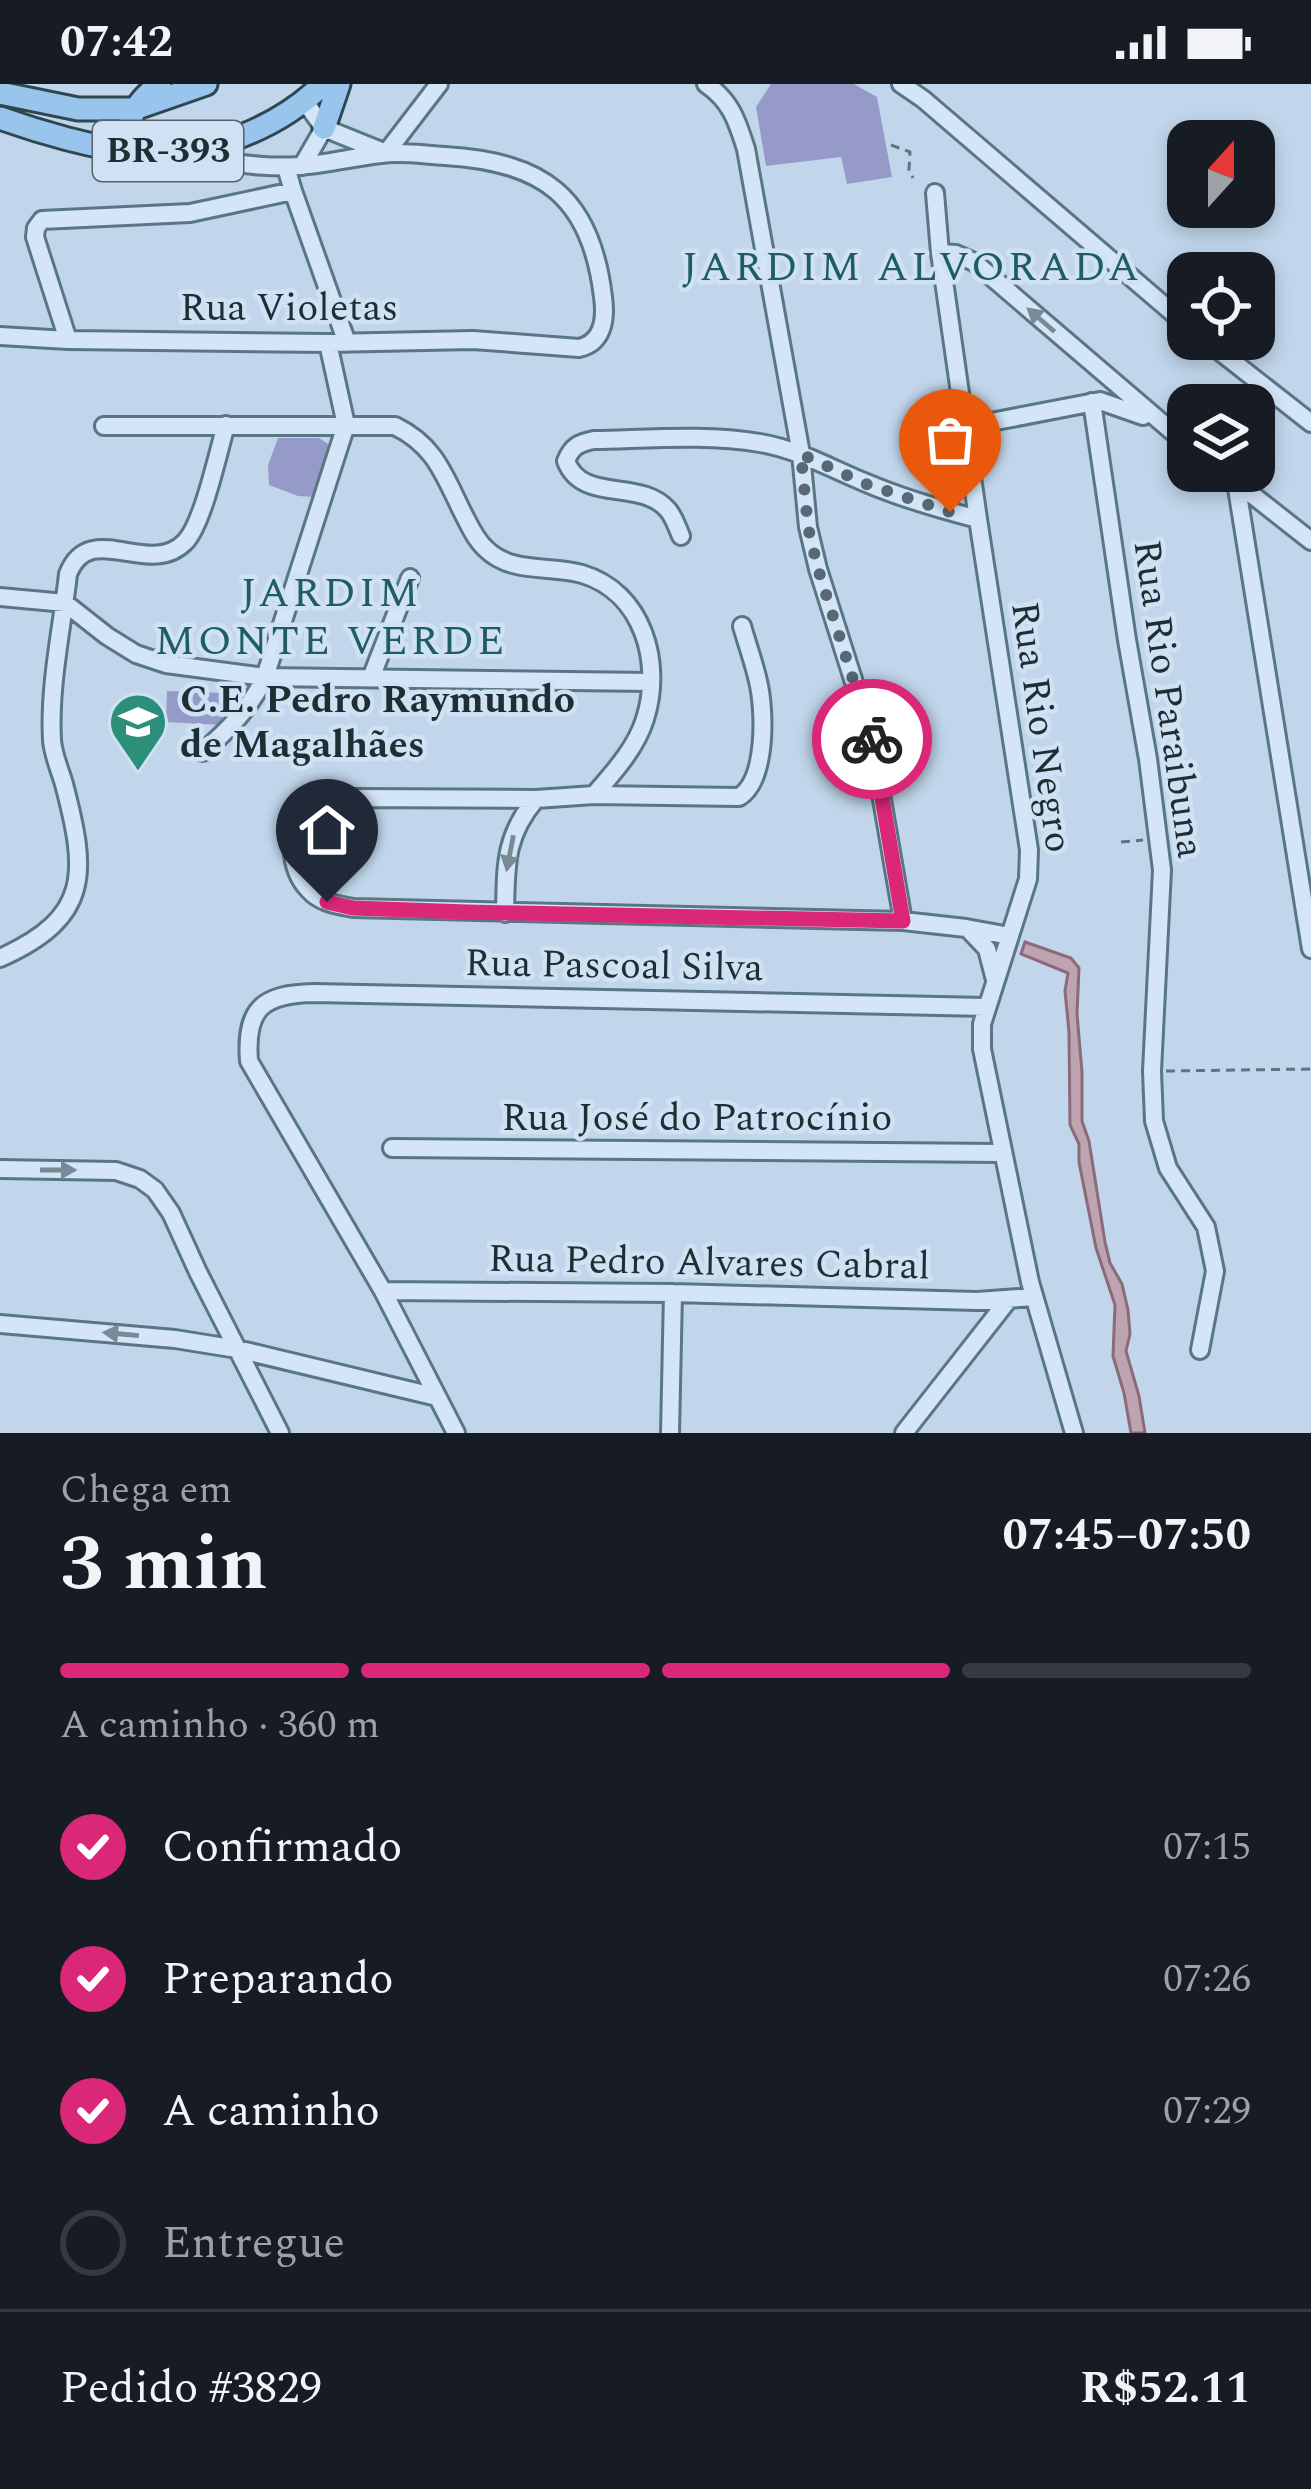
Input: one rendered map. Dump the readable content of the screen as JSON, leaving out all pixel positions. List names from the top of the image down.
{
  "streets": {
    "main road": ["BR-393"],
    "street": [
      "Rua Violetas",
      "Rua Rio Paraibuna",
      "Rua Rio Negro",
      "Rua Pascoal Silva",
      "Rua José do Patrocínio",
      "Rua Pedro Alvares Cabral"
    ]
  },
  "crossings": [
    ["Rua Rio Negro", "Rua Pascoal Silva"],
    ["Rua Rio Negro", "Rua José do Patrocínio"],
    ["Rua Rio Negro", "Rua Pedro Alvares Cabral"],
    ["Rua Pascoal Silva", "Rua Pedro Alvares Cabral"]
  ],
  "districts": ["JARDIM ALVORADA", "JARDIM MONTE VERDE"],
  "places": {
    "school or university": ["C.E. Pedro Raymundo de Magalhães"]
  },
  "north": "top",
  "page": {
    "status": "07:42",
    "heading": ["3 min", "Chega em", "07:45–07:50"],
    "panel": ["Pedido #3829", "R$52.11"],
    "bar": "A caminho · 360 m",
    "list": [
      ["Confirmado", "07:15"],
      ["Preparando", "07:26"],
      ["A caminho", "07:29"],
      "Entregue"
    ]
  }
}
